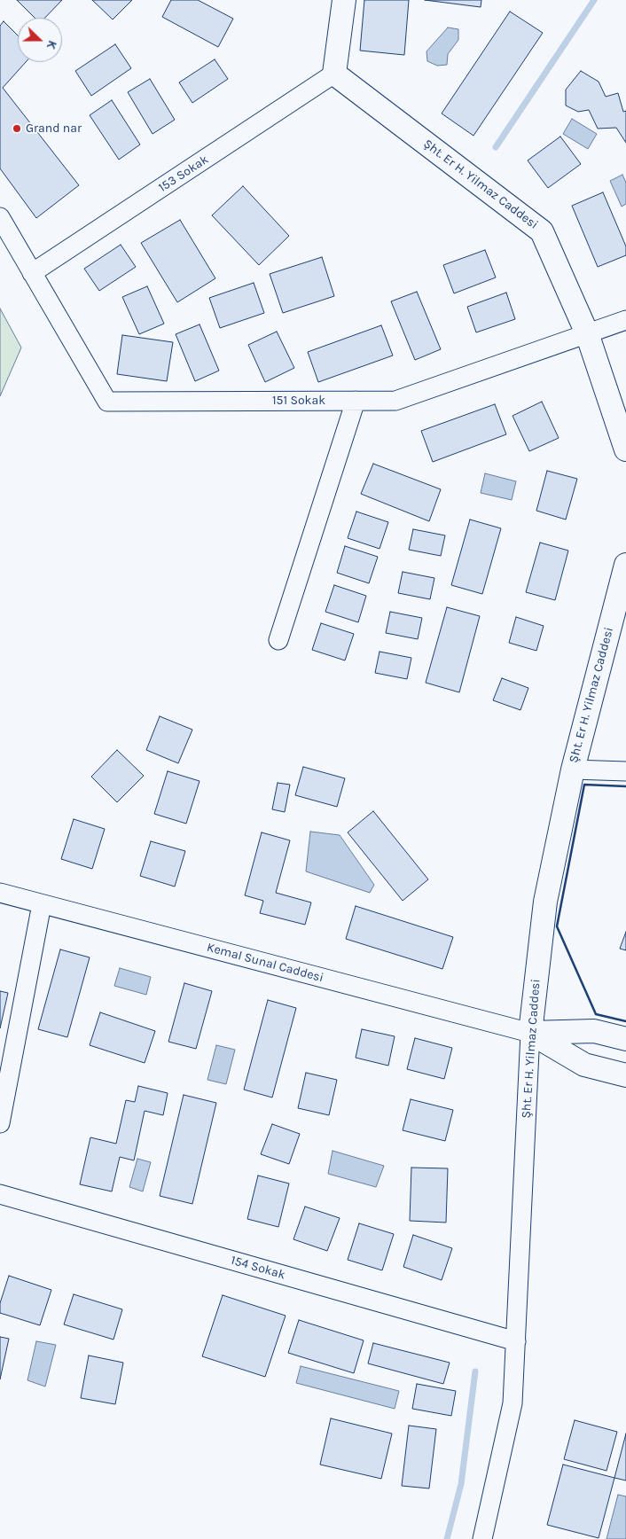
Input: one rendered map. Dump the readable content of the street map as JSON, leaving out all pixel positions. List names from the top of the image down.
{
  "streets": {
    "street": [
      "153 Sokak",
      "Şht. Er H. Yilmaz Caddesi",
      "151 Sokak",
      "Kemal Sunal Caddesi",
      "154 Sokak"
    ]
  },
  "crossings": [
    ["153 Sokak", "Şht. Er H. Yilmaz Caddesi"],
    ["153 Sokak", "151 Sokak"],
    ["Şht. Er H. Yilmaz Caddesi", "151 Sokak"],
    ["Şht. Er H. Yilmaz Caddesi", "Kemal Sunal Caddesi"],
    ["Şht. Er H. Yilmaz Caddesi", "154 Sokak"]
  ],
  "places": ["Grand nar"],
  "north": "right"
}
